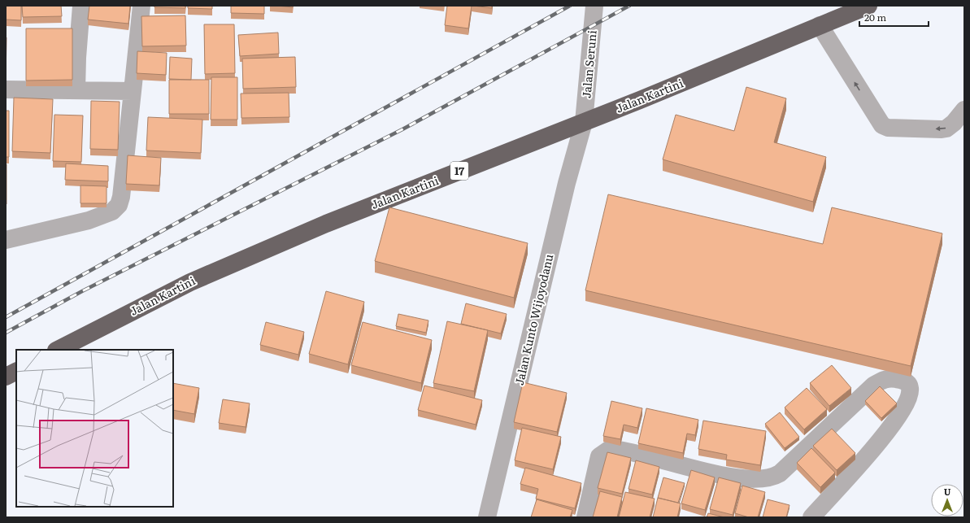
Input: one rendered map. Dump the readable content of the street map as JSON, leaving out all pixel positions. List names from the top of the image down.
{
  "streets": {
    "highway": ["Jalan Kartini", "17"],
    "street": ["Jalan Seruni", "Jalan Kunto Wijoyodanu"]
  },
  "crossings": [
    ["Jalan Seruni", "Jalan Kartini"],
    ["Jalan Seruni", "Jalan Kunto Wijoyodanu"],
    ["Jalan Kartini", "Jalan Kunto Wijoyodanu"]
  ],
  "scale_bar": "20 m",
  "north": "top"
}
